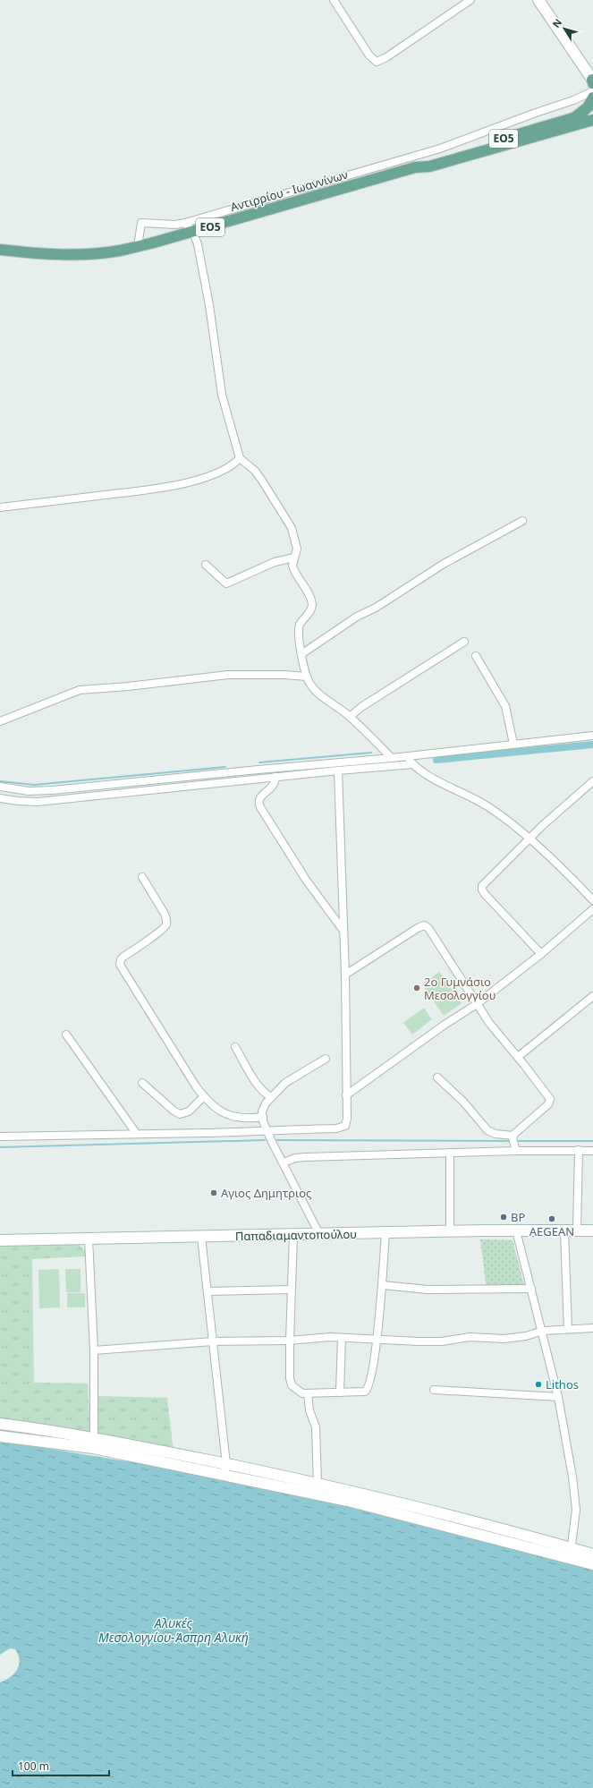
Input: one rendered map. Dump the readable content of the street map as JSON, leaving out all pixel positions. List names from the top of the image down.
{
  "streets": {
    "main road": ["ΕΟ5", "Αντιρρίου - Ιωαννίνων"],
    "street": ["Παπαδιαμαντοπούλου"]
  },
  "water": ["Αλυκές Μεσολογγίου-Άσπρη Αλυκή"],
  "places": [
    "2ο Γυμνάσιο Μεσολογγίου",
    "Αγιος Δημητριος",
    "BP",
    "AEGEAN",
    "Lithos"
  ],
  "scale_bar": "100 m",
  "north": "top left"
}
